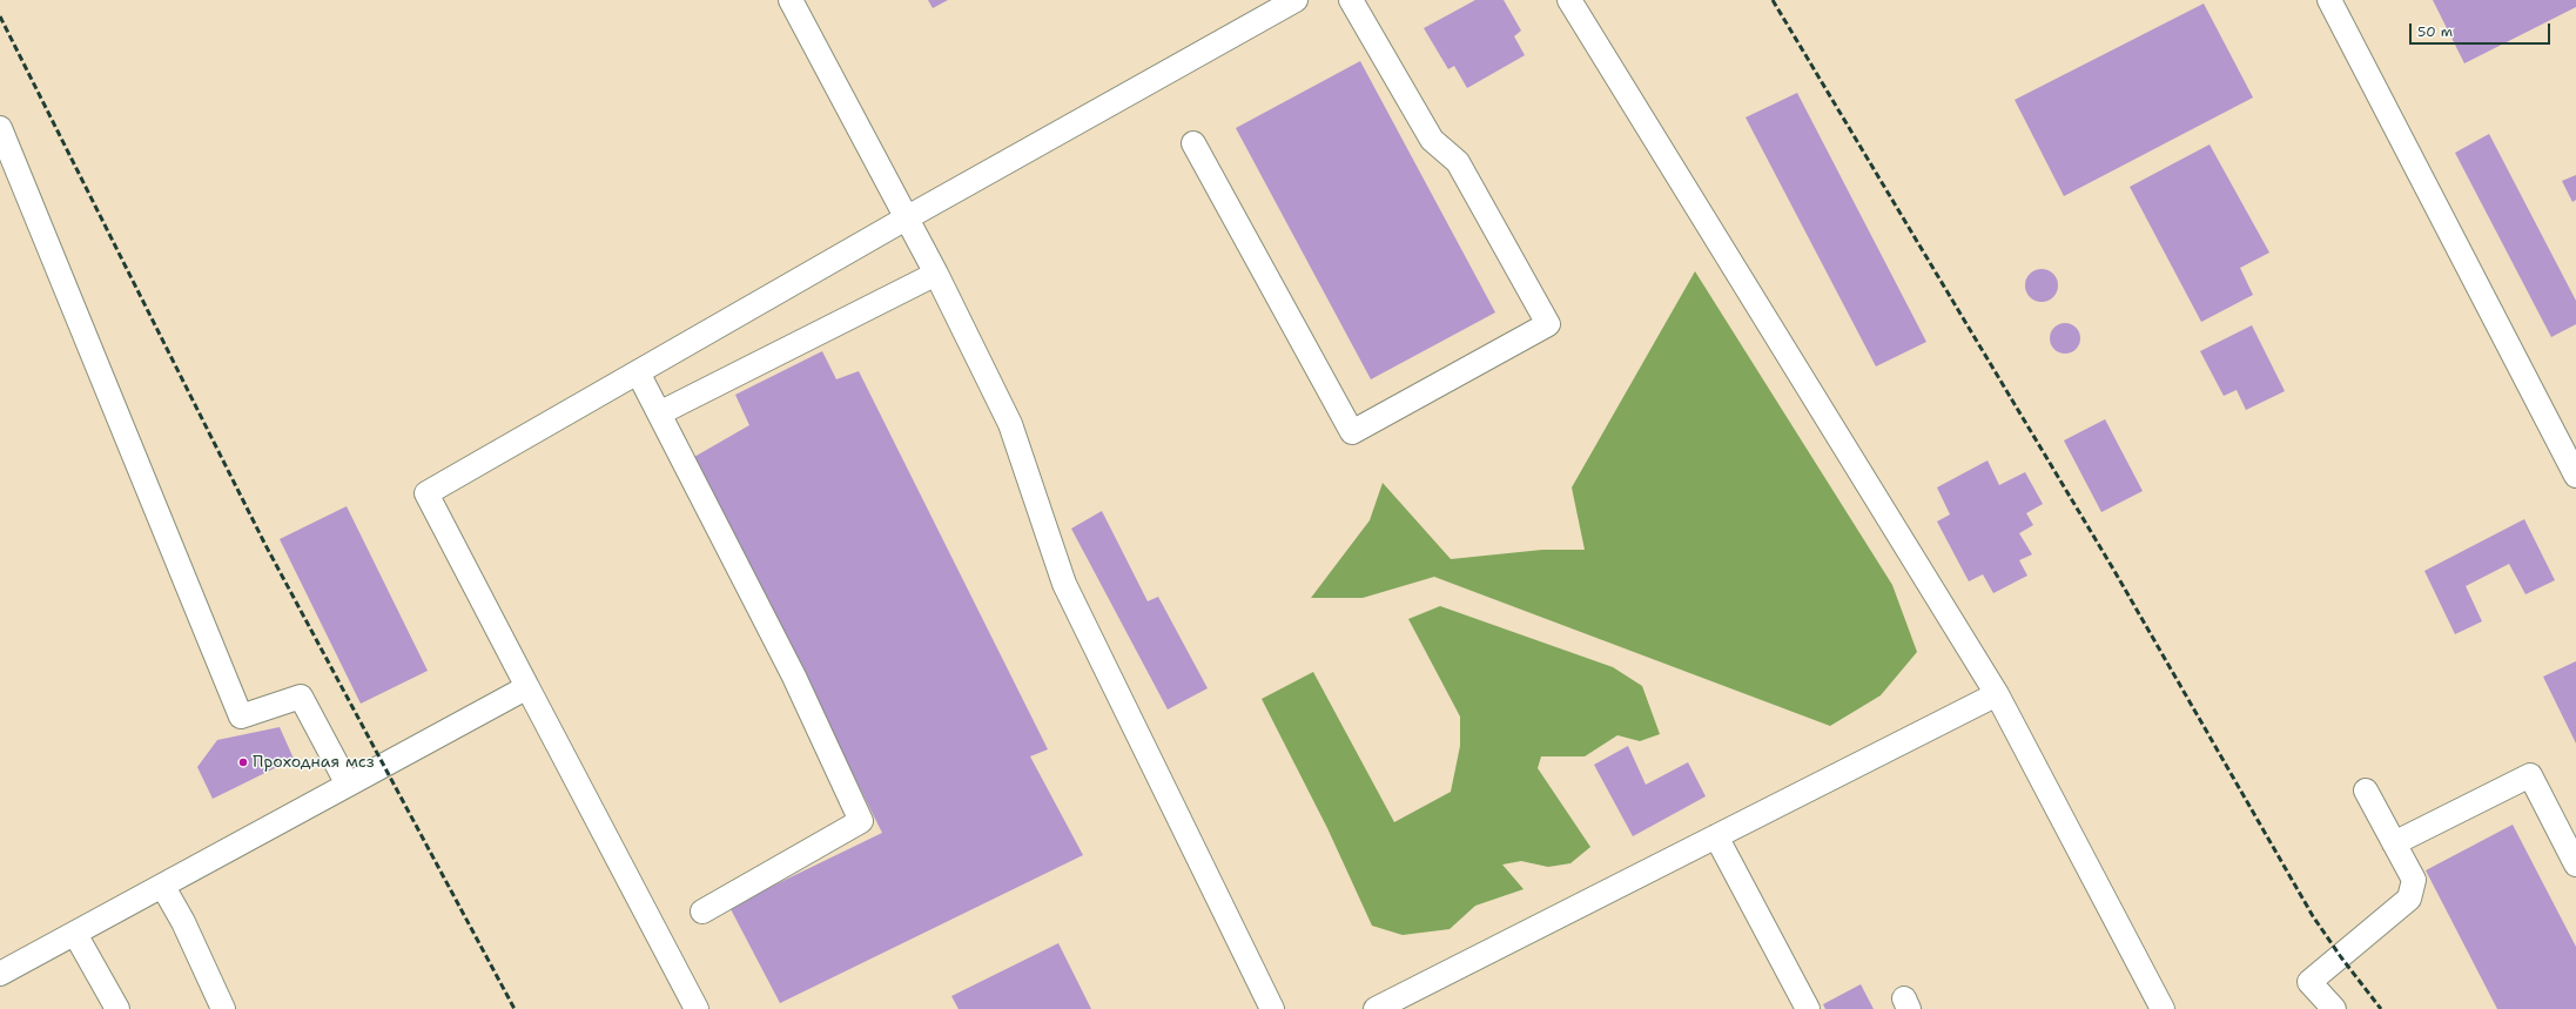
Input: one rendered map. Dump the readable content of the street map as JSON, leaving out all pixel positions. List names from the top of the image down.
{
  "places": ["Проходная мсз"],
  "scale_bar": "50 m"
}
